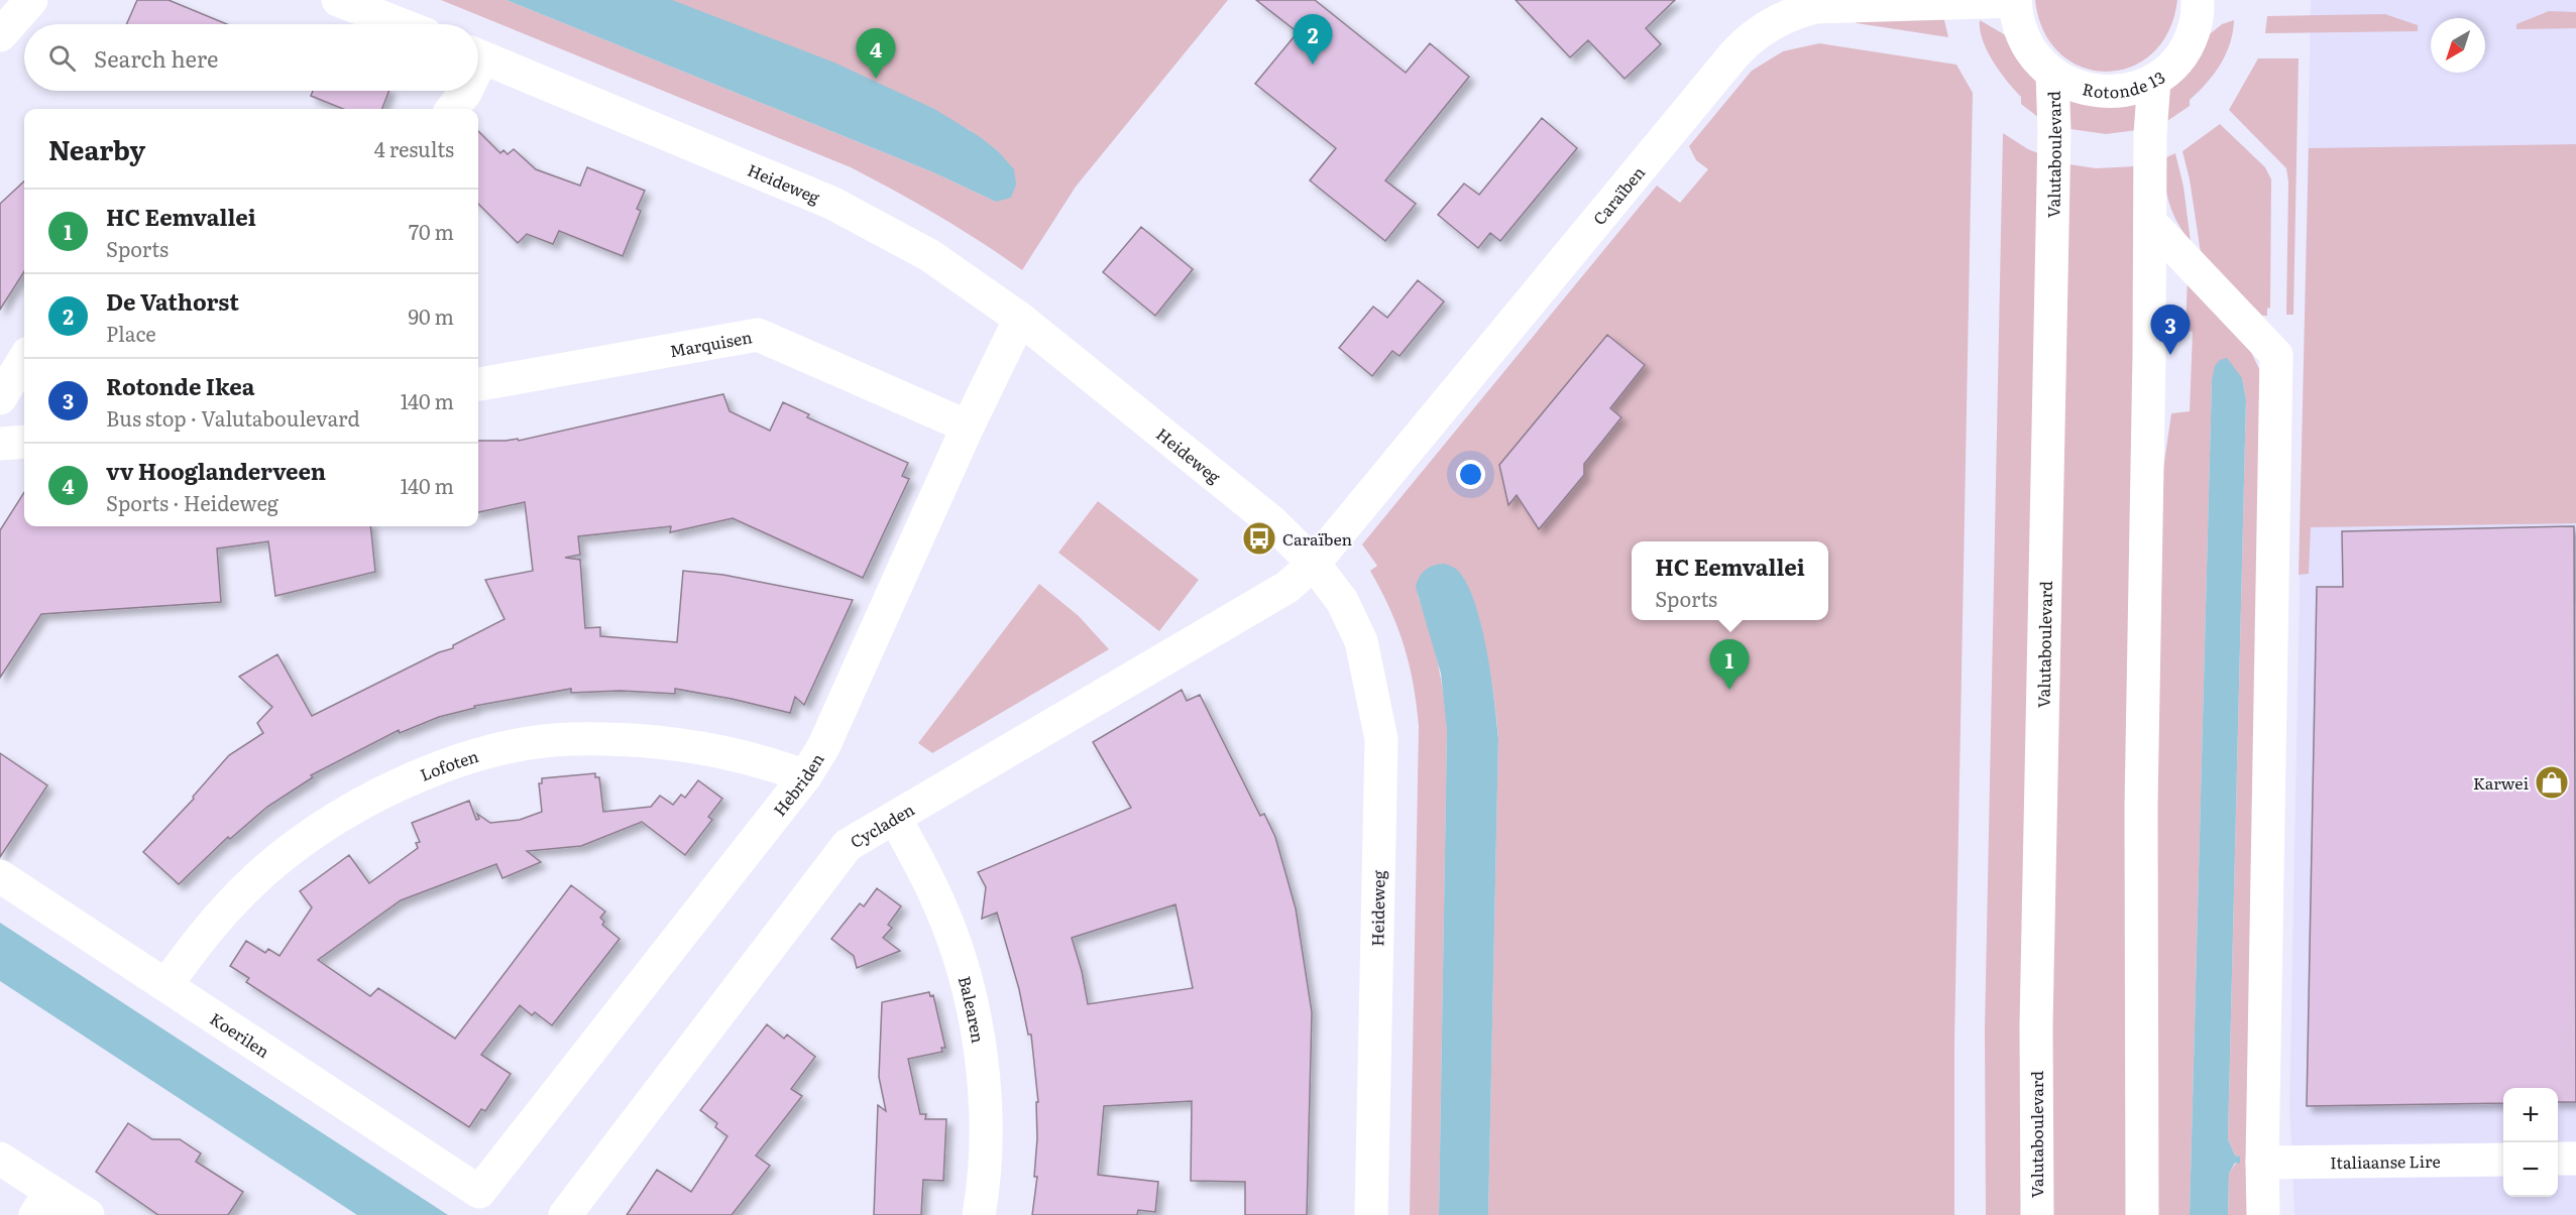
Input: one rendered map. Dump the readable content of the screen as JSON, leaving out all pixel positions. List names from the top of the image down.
{
  "streets": {
    "street": [
      "Rotonde 13",
      "Valutaboulevard",
      "Heideweg",
      "Caraïben",
      "Marquisen",
      "Lofoten",
      "Hebriden",
      "Cycladen",
      "Balearen",
      "Koerilen",
      "Italiaanse Lire"
    ]
  },
  "crossings": [
    ["Rotonde 13", "Valutaboulevard"],
    ["Rotonde 13", "Caraïben"],
    ["Heideweg", "Caraïben"],
    ["Heideweg", "Hebriden"],
    ["Heideweg", "Cycladen"],
    ["Caraïben", "Cycladen"],
    ["Marquisen", "Hebriden"],
    ["Lofoten", "Hebriden"],
    ["Lofoten", "Koerilen"],
    ["Hebriden", "Koerilen"],
    ["Cycladen", "Balearen"]
  ],
  "places": {
    "bus stop": ["Caraïben"],
    "shop": ["Karwei"]
  },
  "north": "bottom left",
  "page": {
    "pins": [
      "2",
      "4",
      "3",
      "1"
    ],
    "search": "Search here",
    "heading": ["Nearby", "4 results"],
    "list": [
      {
        "mark": "1",
        "name": "HC Eemvallei",
        "note": "Sports",
        "value": "70 m"
      },
      {
        "mark": "2",
        "name": "De Vathorst",
        "note": "Place",
        "value": "90 m"
      },
      {
        "mark": "3",
        "name": "Rotonde Ikea",
        "note": "Bus stop · Valutaboulevard",
        "value": "140 m"
      },
      {
        "mark": "4",
        "name": "vv Hooglanderveen",
        "note": "Sports · Heideweg",
        "value": "140 m"
      }
    ],
    "popup": ["HC Eemvallei", "Sports"],
    "map_buttons": ["+", "−"]
  }
}
